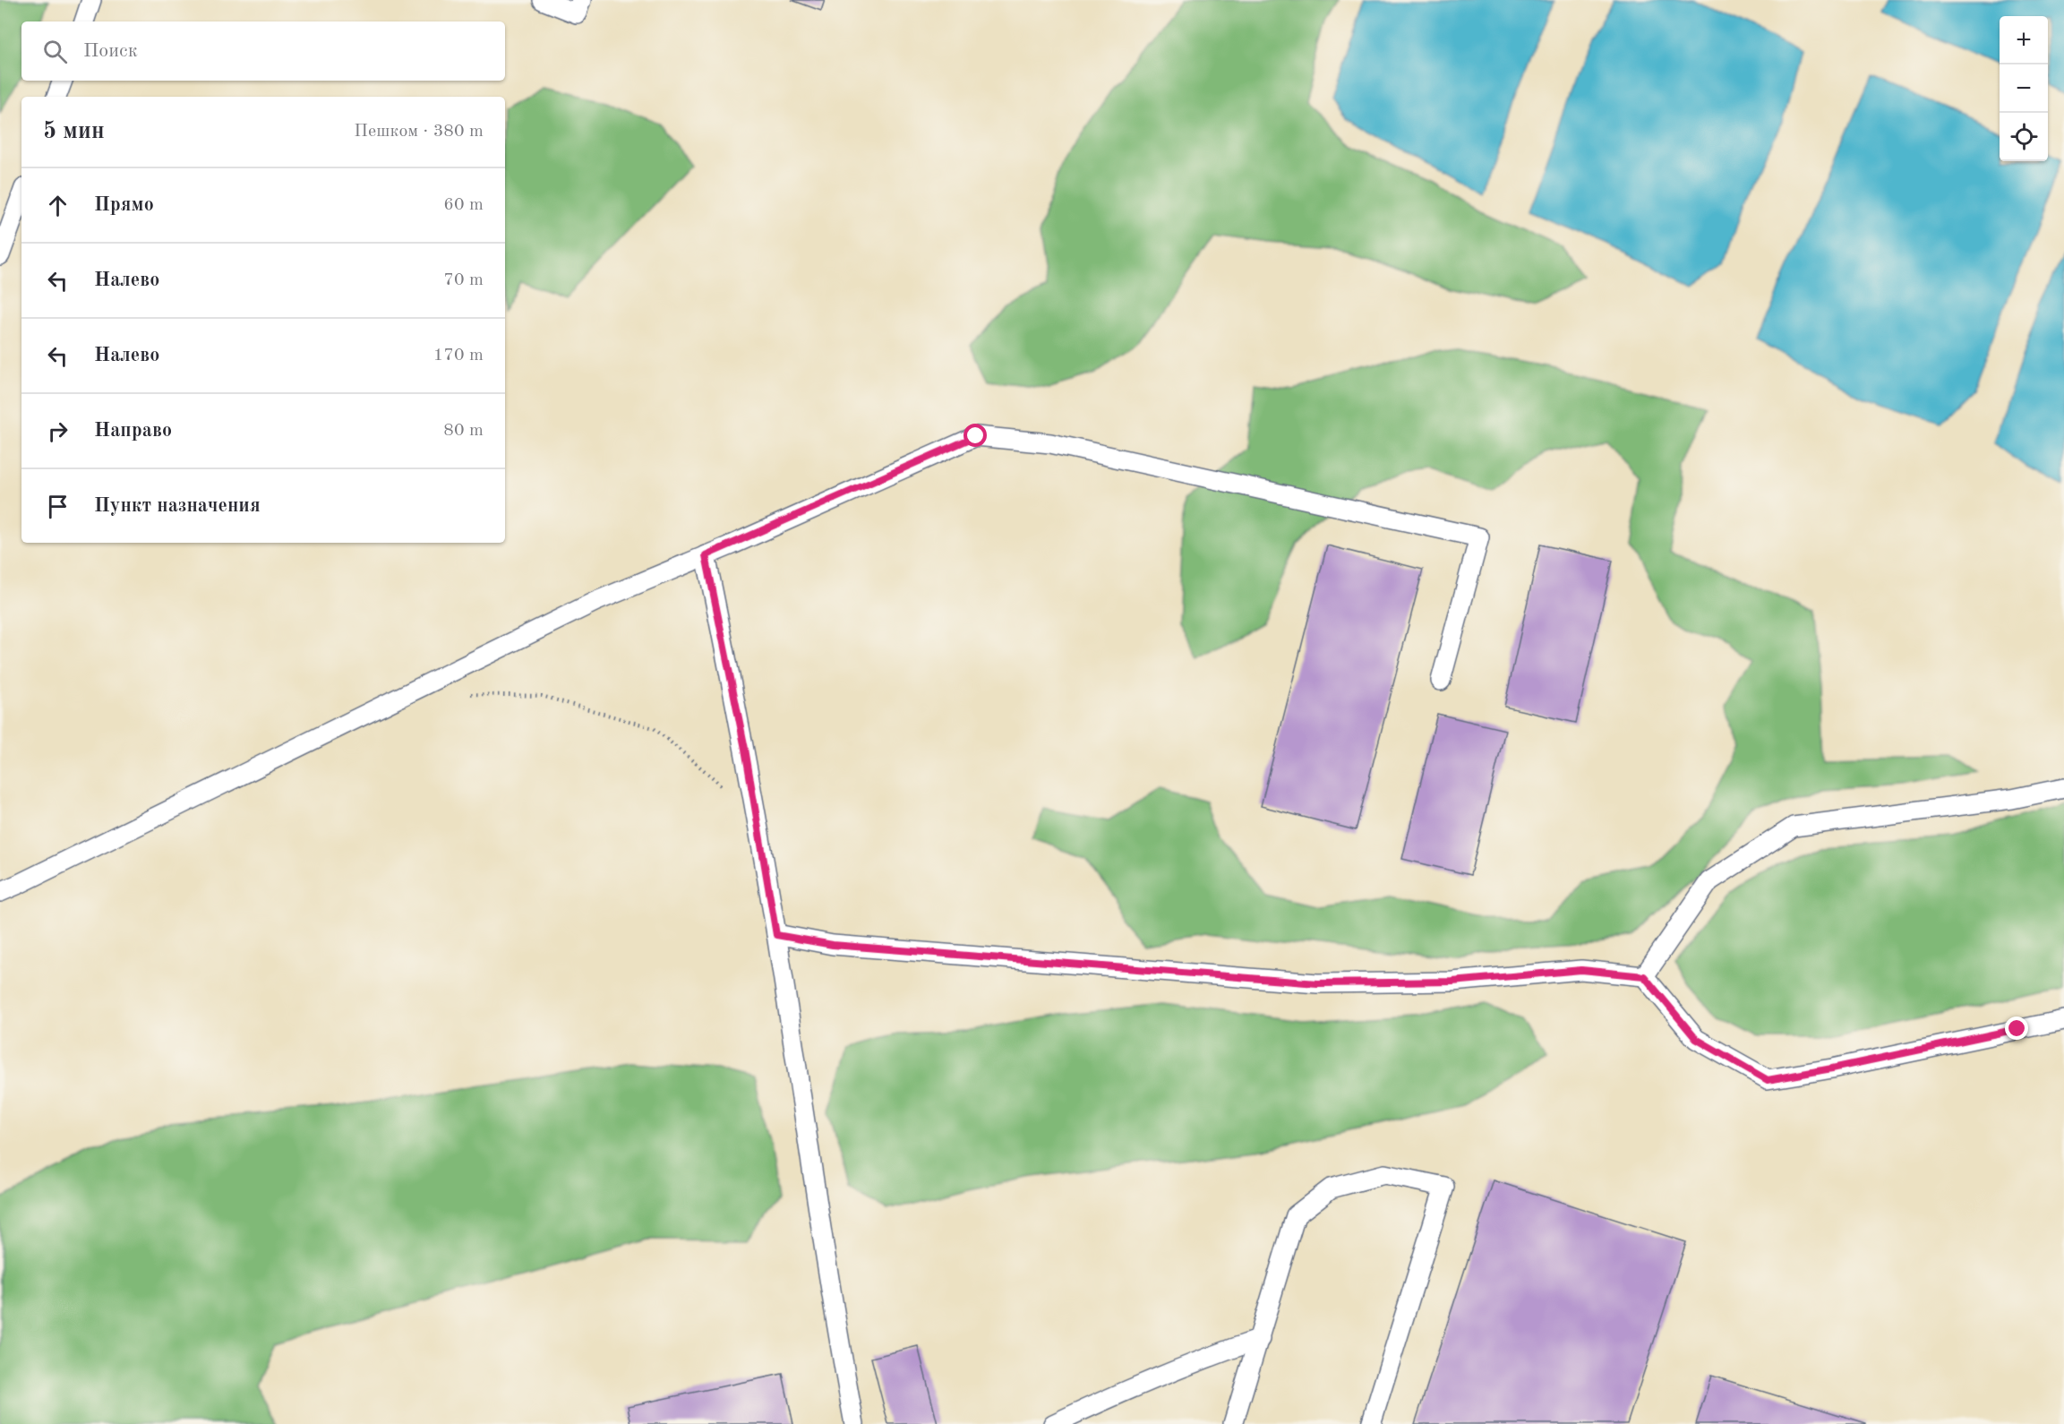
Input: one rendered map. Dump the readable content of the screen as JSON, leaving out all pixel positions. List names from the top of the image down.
{
  "page": {
    "map_buttons": ["+", "−"],
    "search": "Поиск",
    "heading": ["5 мин", "Пешком · 380 m"],
    "list": [
      ["Прямо", "60 m"],
      ["Налево", "70 m"],
      ["Налево", "170 m"],
      ["Направо", "80 m"],
      "Пункт назначения"
    ]
  }
}
